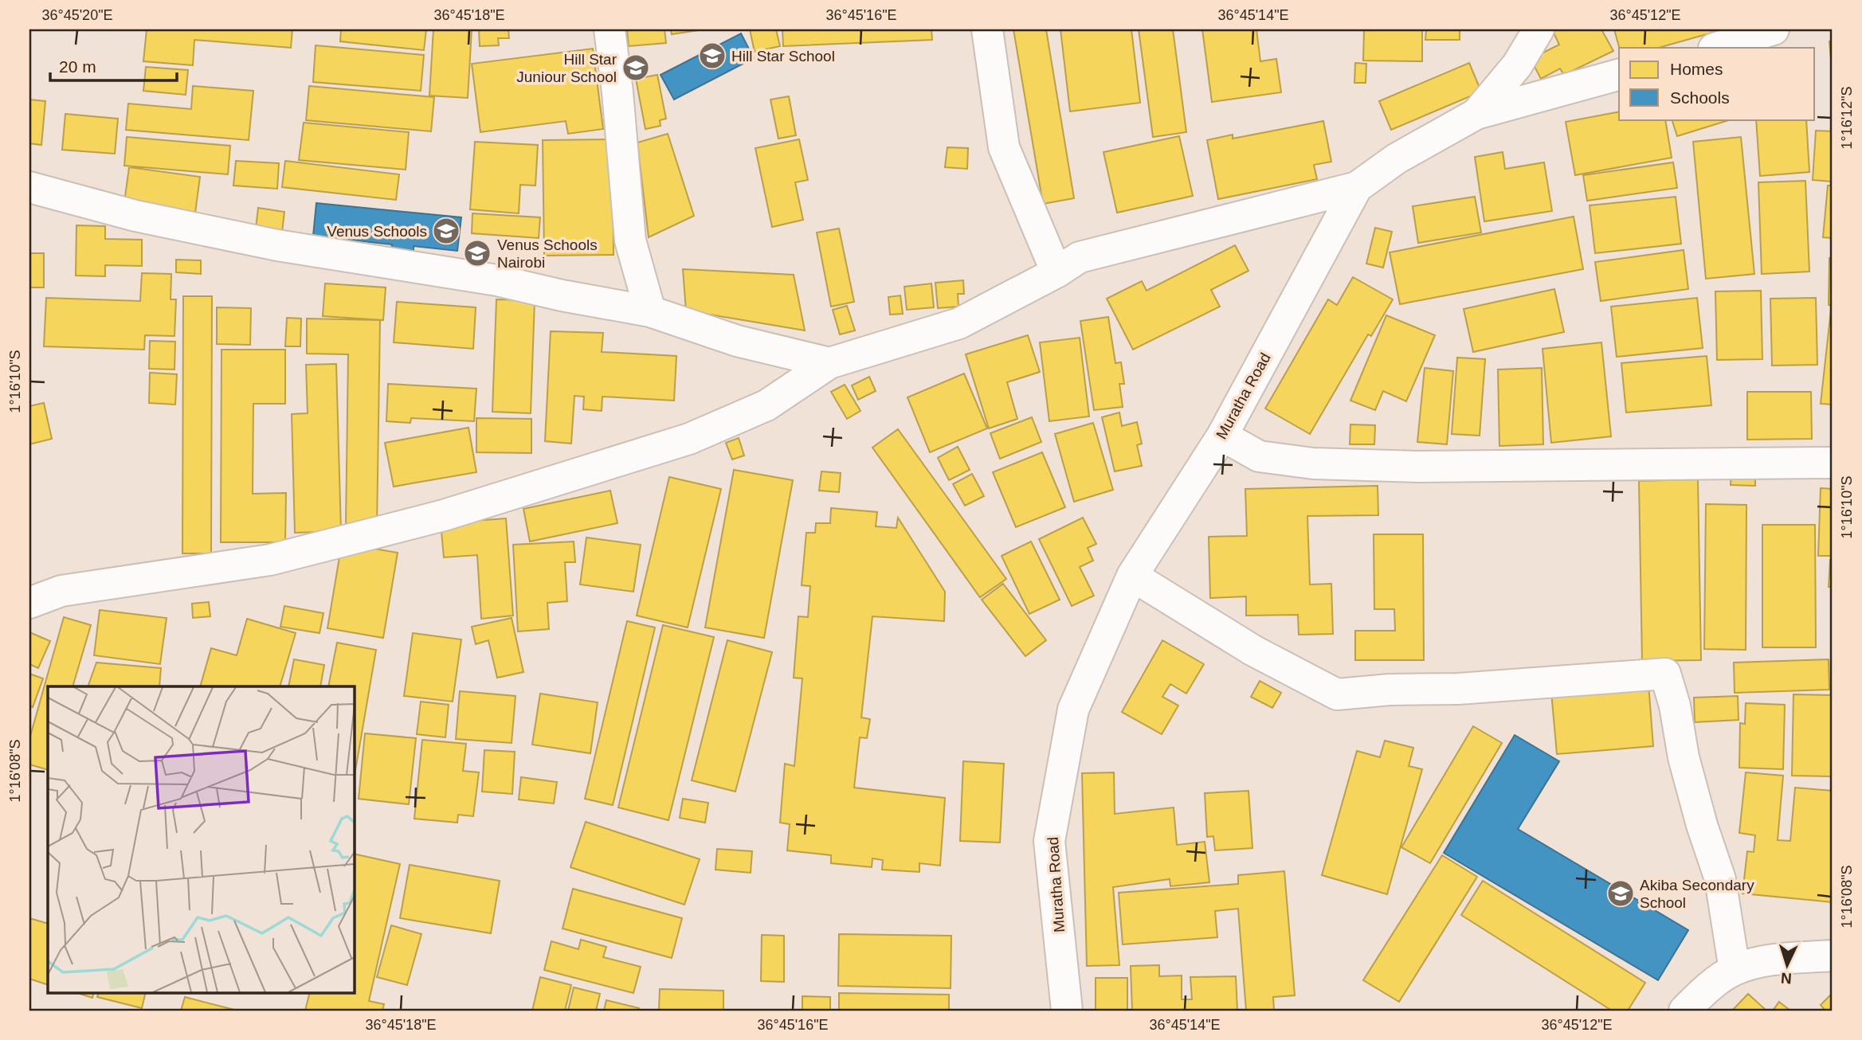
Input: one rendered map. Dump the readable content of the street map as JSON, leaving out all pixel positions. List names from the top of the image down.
{
  "streets": {
    "street": ["Muratha Road"]
  },
  "places": {
    "school or university": [
      "Hill Star School",
      "Hill Star Juniour School",
      "Venus Schools",
      "Venus Schools Nairobi",
      "Akiba Secondary School"
    ]
  },
  "legend": ["Homes", "Schools"],
  "scale_bar": "20 m",
  "north": "bottom",
  "coordinates": [
    "36°45'20\"E",
    "36°45'18\"E",
    "36°45'16\"E",
    "36°45'14\"E",
    "36°45'12\"E",
    "1°16'12\"S",
    "1°16'10\"S",
    "1°16'08\"S"
  ]
}
